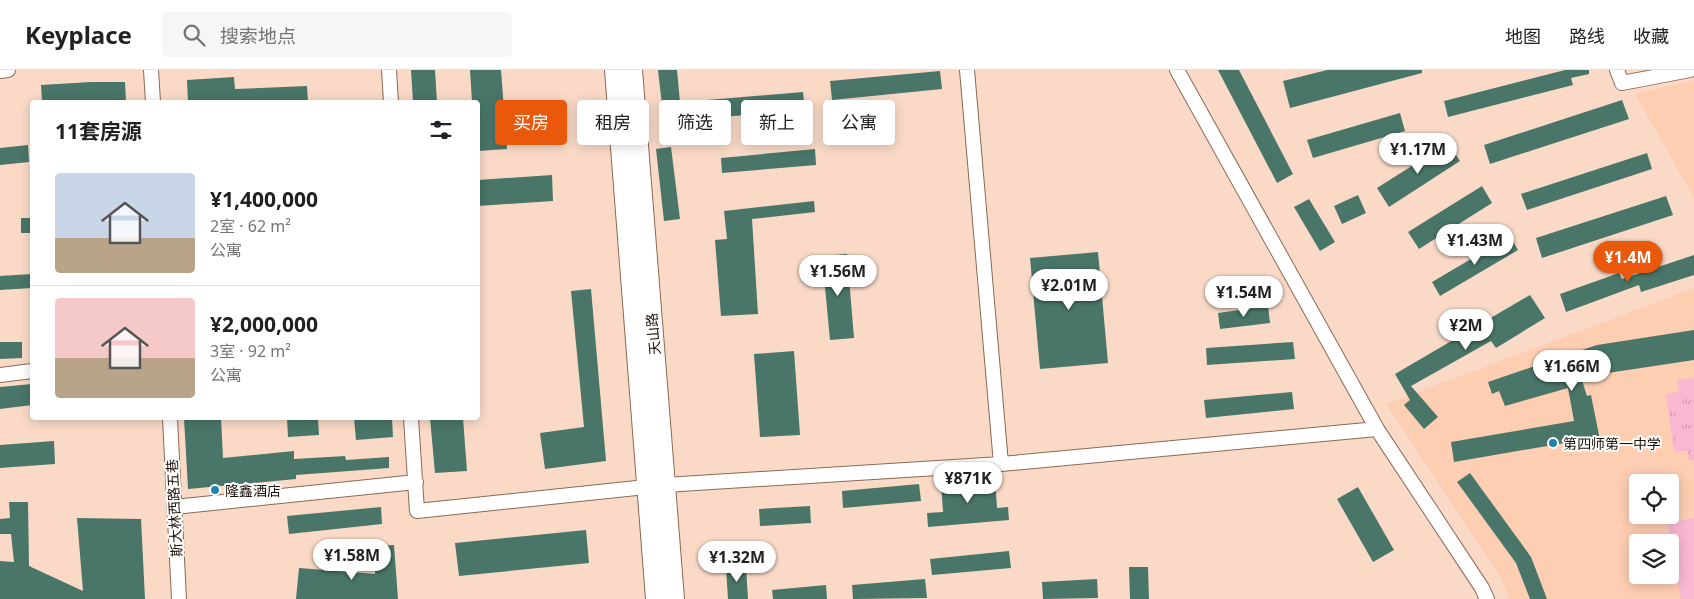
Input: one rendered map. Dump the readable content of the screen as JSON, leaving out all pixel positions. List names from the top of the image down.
{
  "streets": {
    "main road": ["天山路"],
    "street": ["斯大林西路五巷"]
  },
  "places": ["第四师第一中学", "隆鑫酒店"],
  "page": {
    "header": "Keyplace",
    "search": "搜索地点",
    "nav": ["地图", "路线", "收藏"],
    "chip": [
      "买房",
      "租房",
      "筛选",
      "新上",
      "公寓"
    ],
    "heading": "11套房源",
    "price": [
      "¥1.17M",
      "¥1.43M",
      "¥1.4M",
      "¥1.56M",
      "¥2.01M",
      "¥1.54M",
      "¥2M",
      "¥1.66M",
      "¥871K",
      "¥1.58M",
      "¥1.32M"
    ],
    "list": [
      {
        "name": "¥1,400,000",
        "note": "2室 · 62 m² · 公寓"
      },
      {
        "name": "¥2,000,000",
        "note": "3室 · 92 m² · 公寓"
      }
    ]
  }
}
